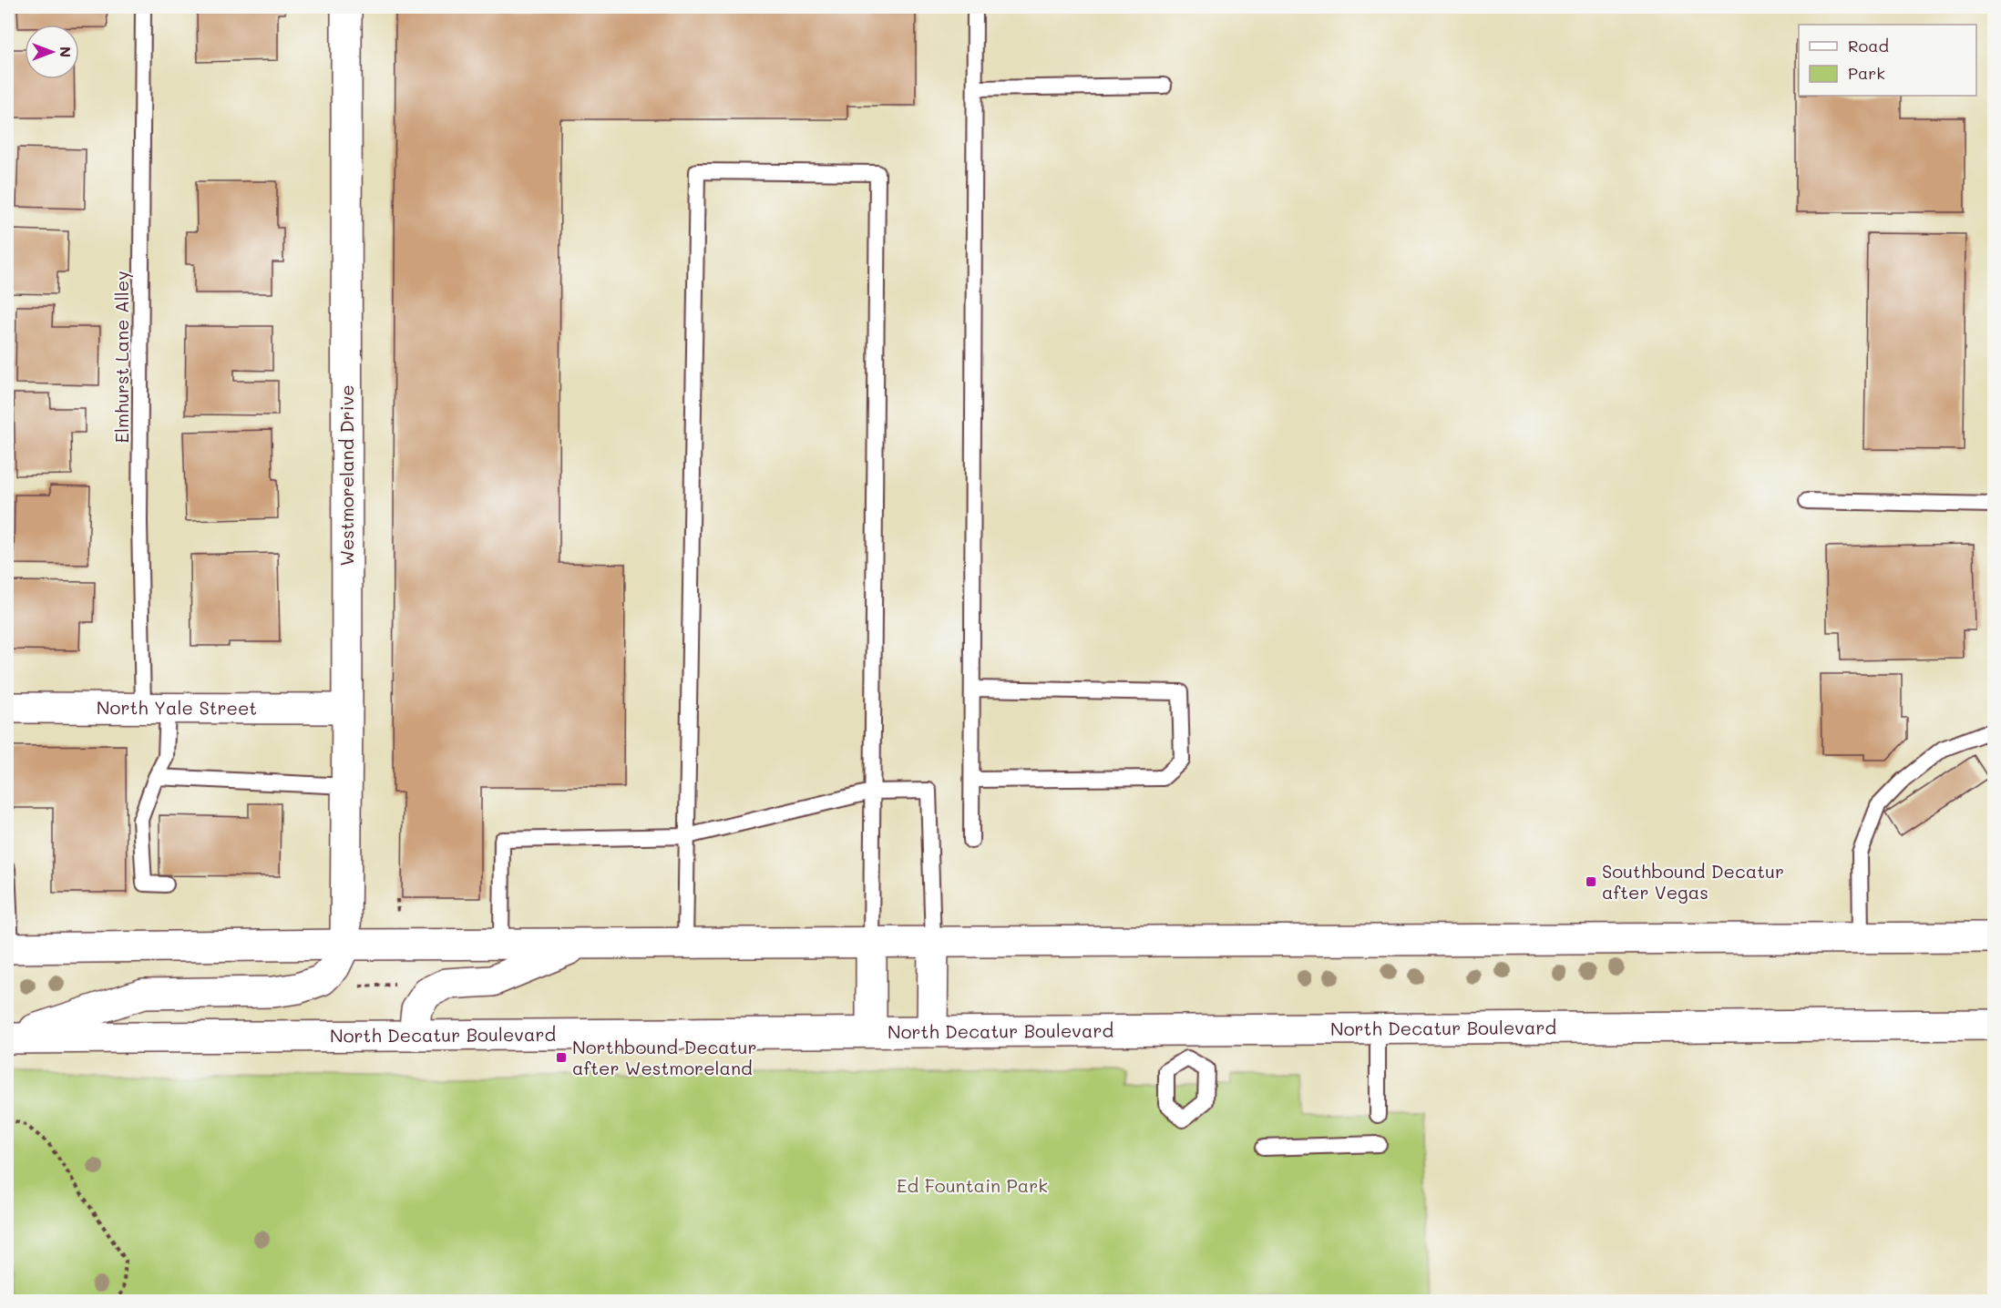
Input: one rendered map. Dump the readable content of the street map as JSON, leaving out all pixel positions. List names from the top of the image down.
{
  "streets": {
    "main road": ["Westmoreland Drive", "North Yale Street", "North Decatur Boulevard"],
    "lane": ["Elmhurst Lane Alley"]
  },
  "crossings": [
    ["Elmhurst Lane Alley", "North Yale Street"],
    ["Westmoreland Drive", "North Yale Street"]
  ],
  "parks": ["Ed Fountain Park"],
  "places": {
    "transit": ["Southbound Decatur after Vegas", "Northbound Decatur after Westmoreland"]
  },
  "legend": ["Road", "Park"],
  "north": "right"
}
